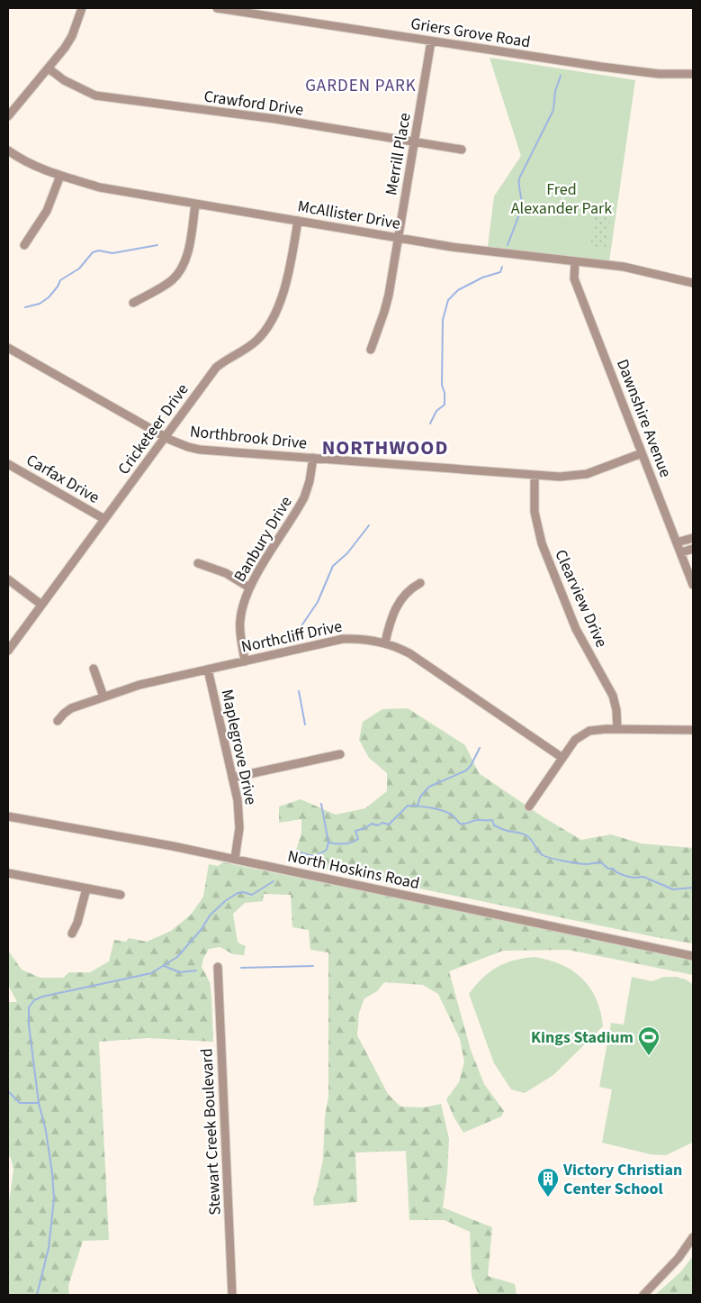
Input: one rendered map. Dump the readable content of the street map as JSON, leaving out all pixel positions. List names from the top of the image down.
{
  "streets": {
    "street": [
      "Griers Grove Road",
      "Crawford Drive",
      "Merrill Place",
      "McAllister Drive",
      "Dawnshire Avenue",
      "Cricketeer Drive",
      "Northbrook Drive",
      "Carfax Drive",
      "Banbury Drive",
      "Clearview Drive",
      "Northcliff Drive",
      "Maplegrove Drive",
      "North Hoskins Road",
      "Stewart Creek Boulevard"
    ]
  },
  "crossings": [
    ["Griers Grove Road", "Merrill Place"],
    ["Crawford Drive", "Merrill Place"],
    ["Merrill Place", "McAllister Drive"],
    ["McAllister Drive", "Dawnshire Avenue"],
    ["McAllister Drive", "Cricketeer Drive"],
    ["Dawnshire Avenue", "Northbrook Drive"],
    ["Cricketeer Drive", "Northbrook Drive"],
    ["Cricketeer Drive", "Carfax Drive"],
    ["Northbrook Drive", "Banbury Drive"],
    ["Northbrook Drive", "Clearview Drive"],
    ["Banbury Drive", "Northcliff Drive"],
    ["Northcliff Drive", "Maplegrove Drive"],
    ["Maplegrove Drive", "North Hoskins Road"]
  ],
  "districts": ["GARDEN PARK", "NORTHWOOD"],
  "parks": ["Fred Alexander Park"],
  "places": {
    "sports": ["Kings Stadium"],
    "building": ["Victory Christian Center School"]
  }
}
